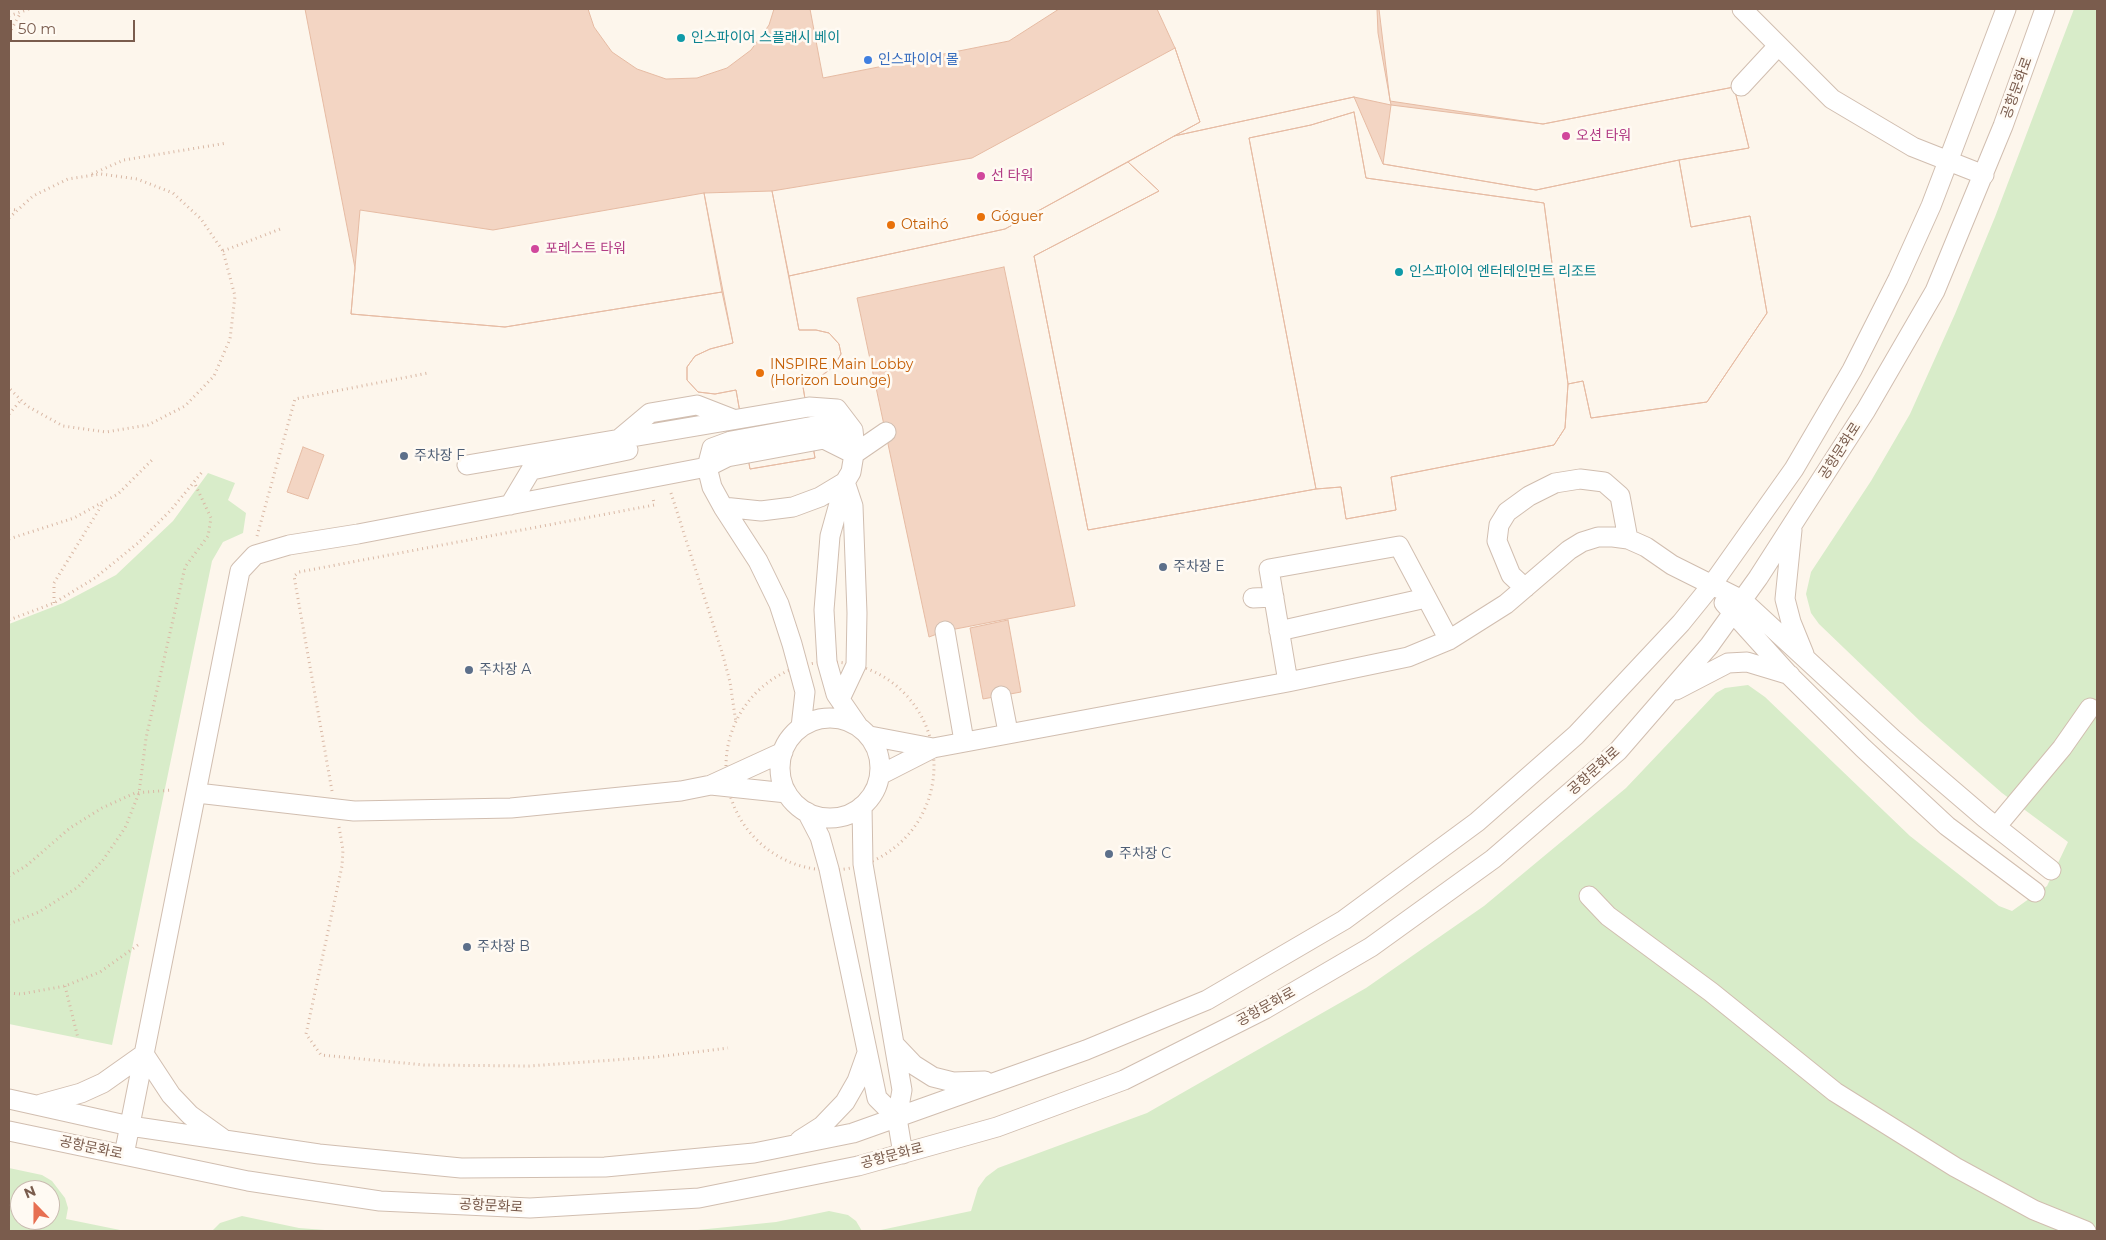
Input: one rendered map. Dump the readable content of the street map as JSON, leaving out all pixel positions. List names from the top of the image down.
{
  "streets": {
    "street": ["공항문화로"]
  },
  "places": [
    "인스파이어 스플래시 베이",
    "인스파이어 몰",
    "오션 타워",
    "선 타워",
    "Góguer",
    "Otaihó",
    "포레스트 타워",
    "인스파이어 엔터테인먼트 리조트",
    "INSPIRE Main Lobby (Horizon Lounge)",
    "주차장 F",
    "주차장 E",
    "주차장 A",
    "주차장 C",
    "주차장 B"
  ],
  "scale_bar": "50 m",
  "north": "top"
}
